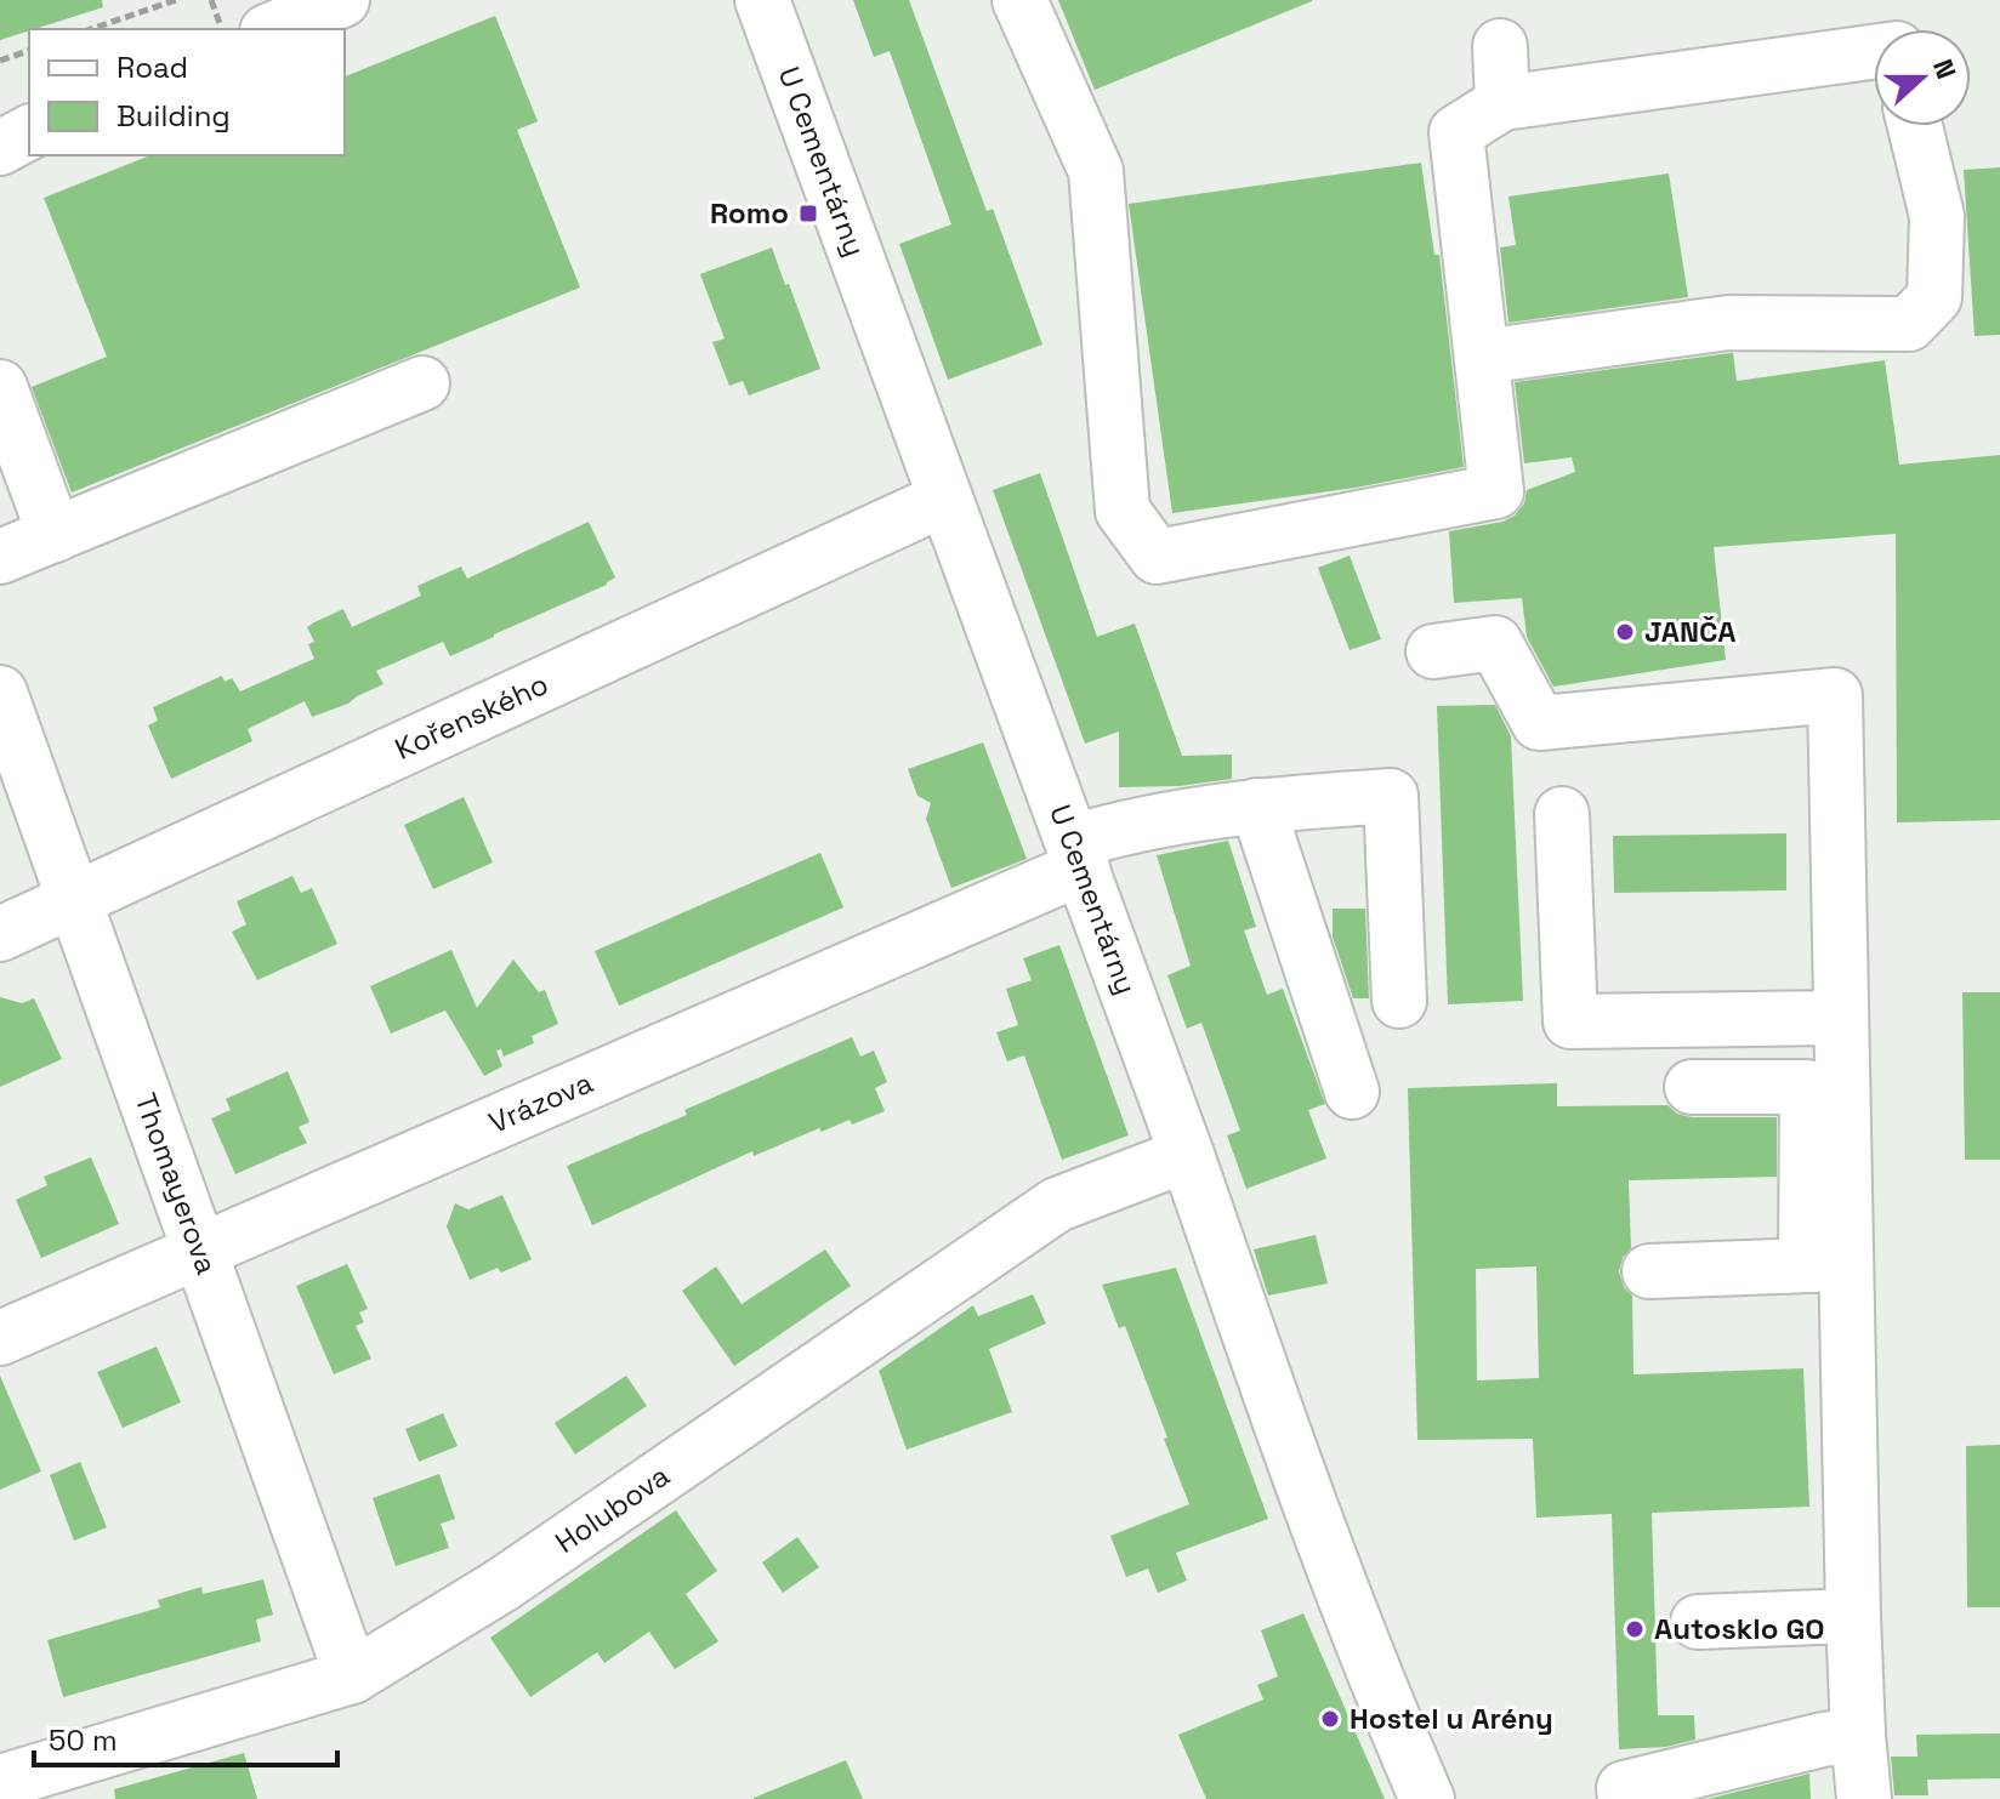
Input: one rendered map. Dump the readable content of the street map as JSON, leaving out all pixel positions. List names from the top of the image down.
{
  "streets": {
    "street": [
      "U Cementárny",
      "Kořenského",
      "Vrázova",
      "Thomayerova",
      "Holubova"
    ]
  },
  "crossings": [
    ["U Cementárny", "Kořenského"],
    ["U Cementárny", "Vrázova"],
    ["U Cementárny", "Holubova"],
    ["Kořenského", "Thomayerova"],
    ["Vrázova", "Thomayerova"],
    ["Thomayerova", "Holubova"]
  ],
  "places": {
    "transit": ["Romo"],
    "other": ["JANČA", "Autosklo GO", "Hostel u Arény"]
  },
  "legend": ["Road", "Building"],
  "scale_bar": "50 m",
  "north": "right"
}
